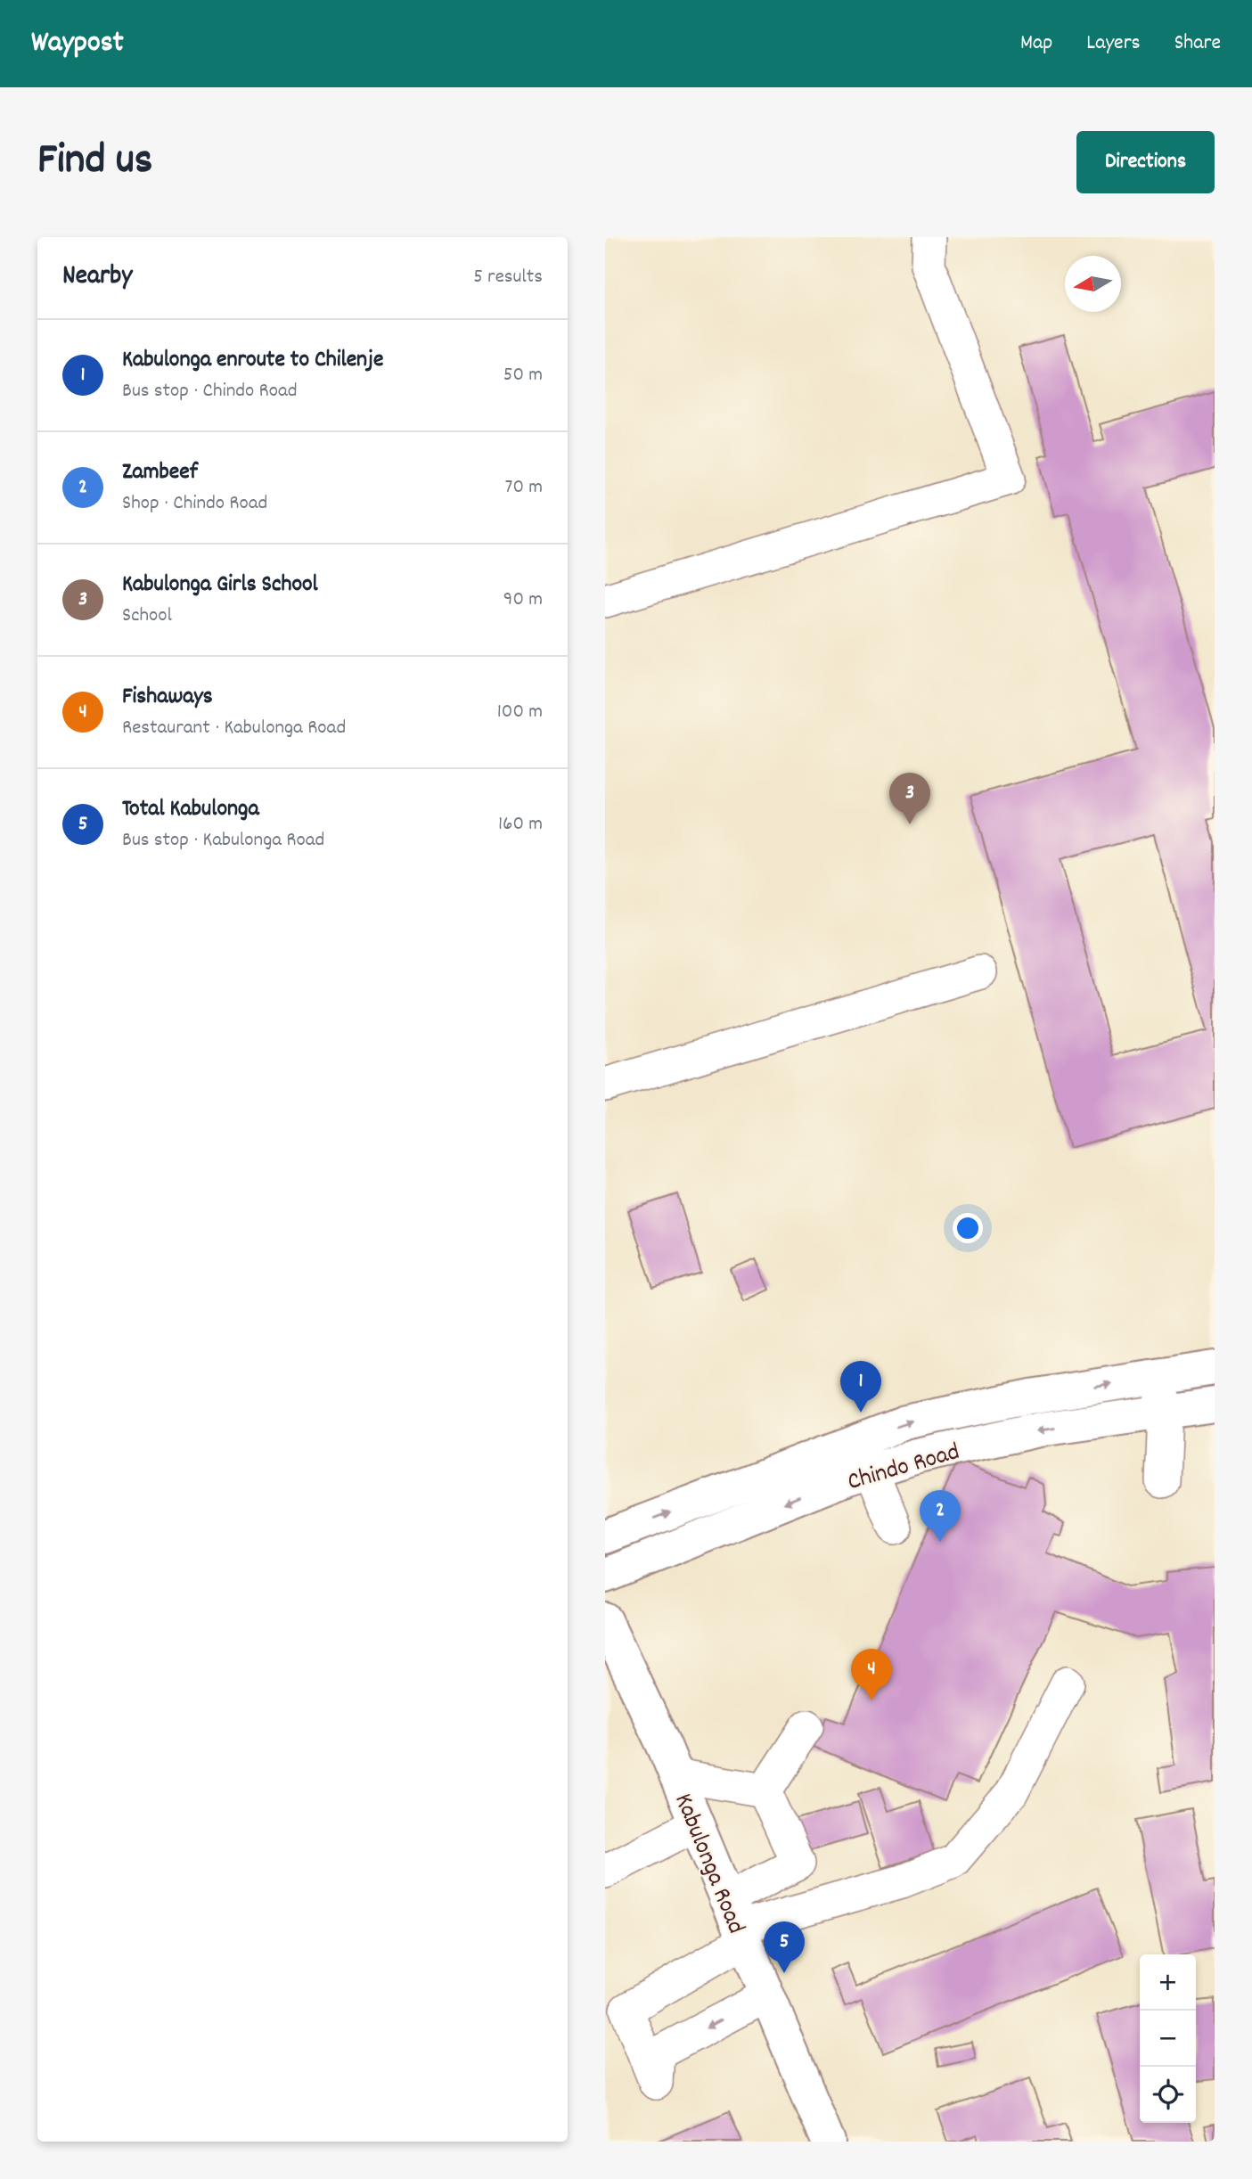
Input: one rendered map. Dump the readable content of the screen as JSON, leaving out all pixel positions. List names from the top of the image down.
{
  "streets": {
    "main road": ["Chindo Road", "Kabulonga Road"]
  },
  "north": "left",
  "page": {
    "header": "Waypost",
    "nav": ["Map", "Layers", "Share"],
    "title": "Find us",
    "buttons": "Directions",
    "heading": ["Nearby", "5 results"],
    "list": [
      {
        "mark": "1",
        "name": "Kabulonga enroute to Chilenje",
        "note": "Bus stop · Chindo Road",
        "value": "50 m"
      },
      {
        "mark": "2",
        "name": "Zambeef",
        "note": "Shop · Chindo Road",
        "value": "70 m"
      },
      {
        "mark": "3",
        "name": "Kabulonga Girls School",
        "note": "School",
        "value": "90 m"
      },
      {
        "mark": "4",
        "name": "Fishaways",
        "note": "Restaurant · Kabulonga Road",
        "value": "100 m"
      },
      {
        "mark": "5",
        "name": "Total Kabulonga",
        "note": "Bus stop · Kabulonga Road",
        "value": "160 m"
      }
    ],
    "pins": [
      "3",
      "1",
      "2",
      "4",
      "5"
    ],
    "map_buttons": ["+", "−"]
  }
}
